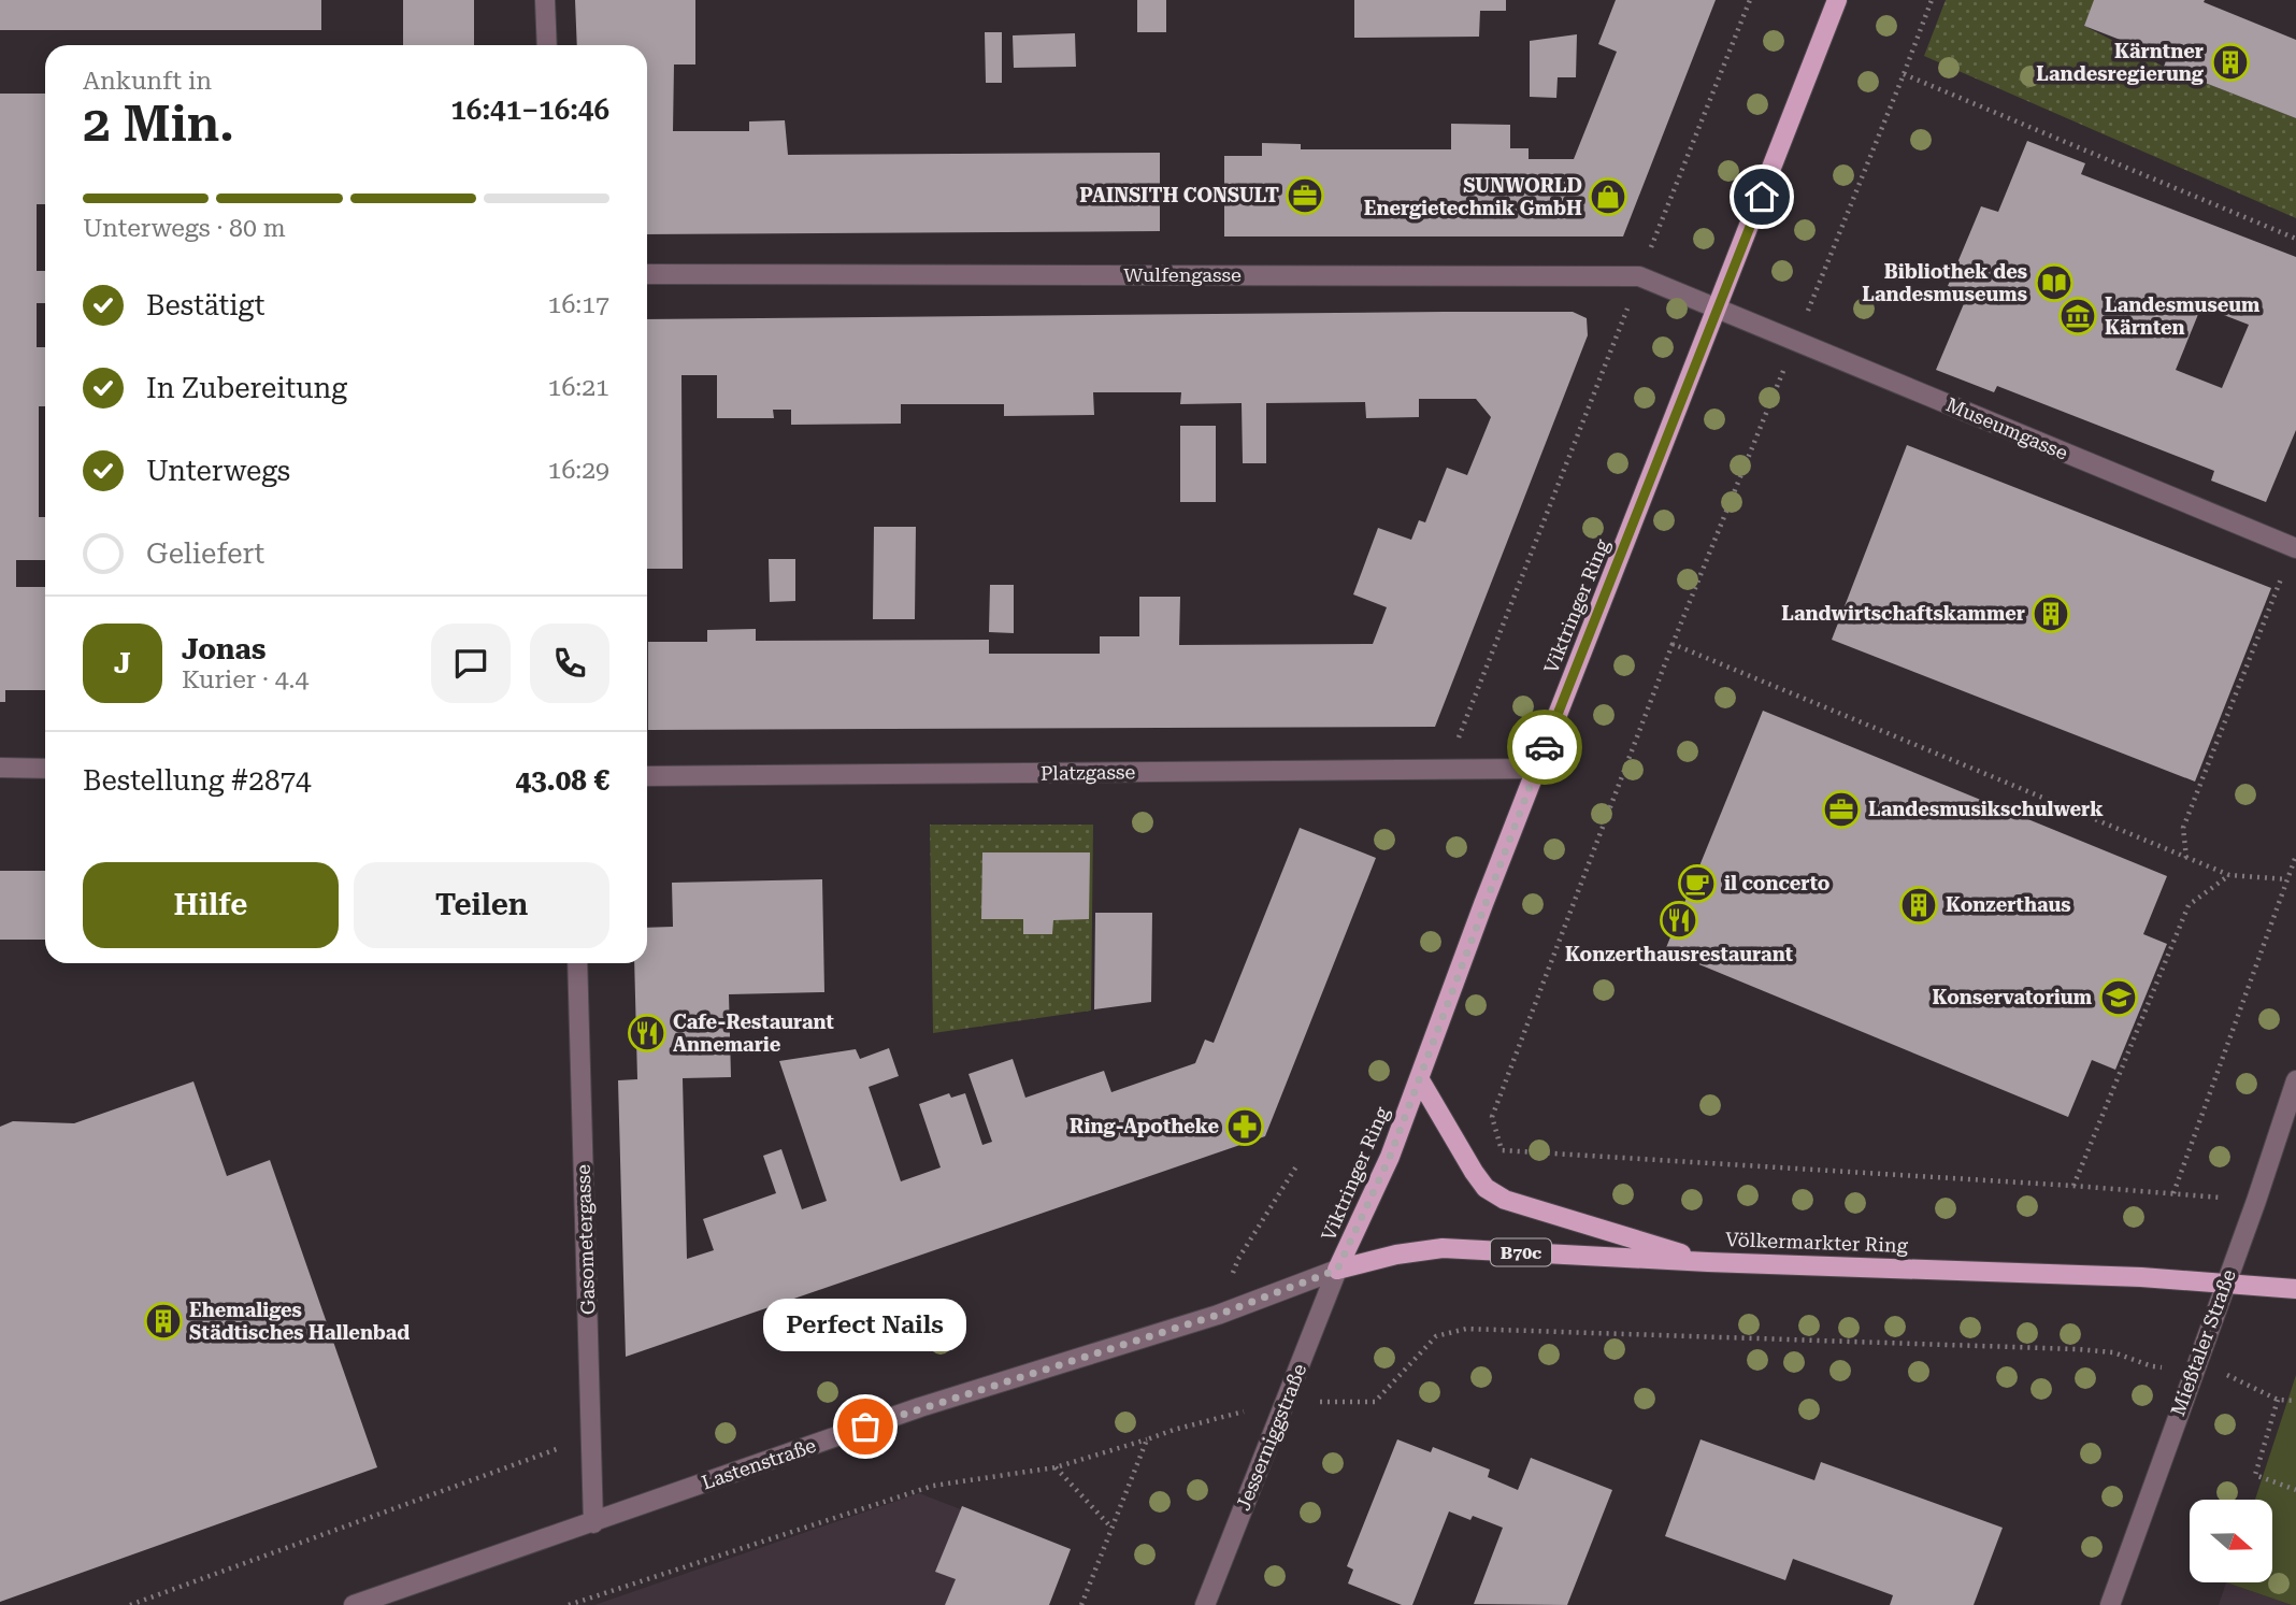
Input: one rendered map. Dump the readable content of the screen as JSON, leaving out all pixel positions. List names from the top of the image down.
{
  "streets": {
    "main road": ["Viktringer Ring", "Völkermarkter Ring", "B70c"],
    "street": [
      "Wulfengasse",
      "Museumgasse",
      "Platzgasse",
      "Gasometergasse",
      "Mießtaler Straße",
      "Jesserniggstraße",
      "Lastenstraße"
    ]
  },
  "crossings": [
    ["Wulfengasse", "Museumgasse"],
    ["Wulfengasse", "Viktringer Ring"],
    ["Museumgasse", "Viktringer Ring"],
    ["Viktringer Ring", "Platzgasse"],
    ["Viktringer Ring", "Völkermarkter Ring"],
    ["Viktringer Ring", "Jesserniggstraße"],
    ["Viktringer Ring", "Lastenstraße"],
    ["Gasometergasse", "Lastenstraße"],
    ["Völkermarkter Ring", "Mießtaler Straße"],
    ["Völkermarkter Ring", "Jesserniggstraße"],
    ["Völkermarkter Ring", "Lastenstraße"],
    ["Jesserniggstraße", "Lastenstraße"]
  ],
  "places": {
    "building": [
      "Kärntner Landesregierung",
      "Landwirtschaftskammer",
      "Konzerthaus",
      "Ehemaliges Städtisches Hallenbad"
    ],
    "office": ["PAINSITH CONSULT", "Landesmusikschulwerk"],
    "shop": ["SUNWORLD Energietechnik GmbH"],
    "library": ["Bibliothek des Landesmuseums"],
    "museum": ["Landesmuseum Kärnten"],
    "cafe": ["il concerto"],
    "restaurant": ["Konzerthausrestaurant", "Cafe-Restaurant Annemarie"],
    "school or university": ["Konservatorium"],
    "pharmacy": ["Ring-Apotheke"],
    "other": ["Perfect Nails"]
  },
  "north": "right",
  "page": {
    "heading": ["2 Min.", "Ankunft in", "16:41–16:46"],
    "panel": [
      "Jonas",
      "Kurier · 4.4",
      "Bestellung #2874",
      "43.08 €"
    ],
    "bar": "Unterwegs · 80 m",
    "list": [
      ["Bestätigt", "16:17"],
      ["In Zubereitung", "16:21"],
      ["Unterwegs", "16:29"],
      "Geliefert"
    ],
    "round": "J",
    "buttons": ["Hilfe", "Teilen"],
    "bubble": "Perfect Nails"
  }
}
